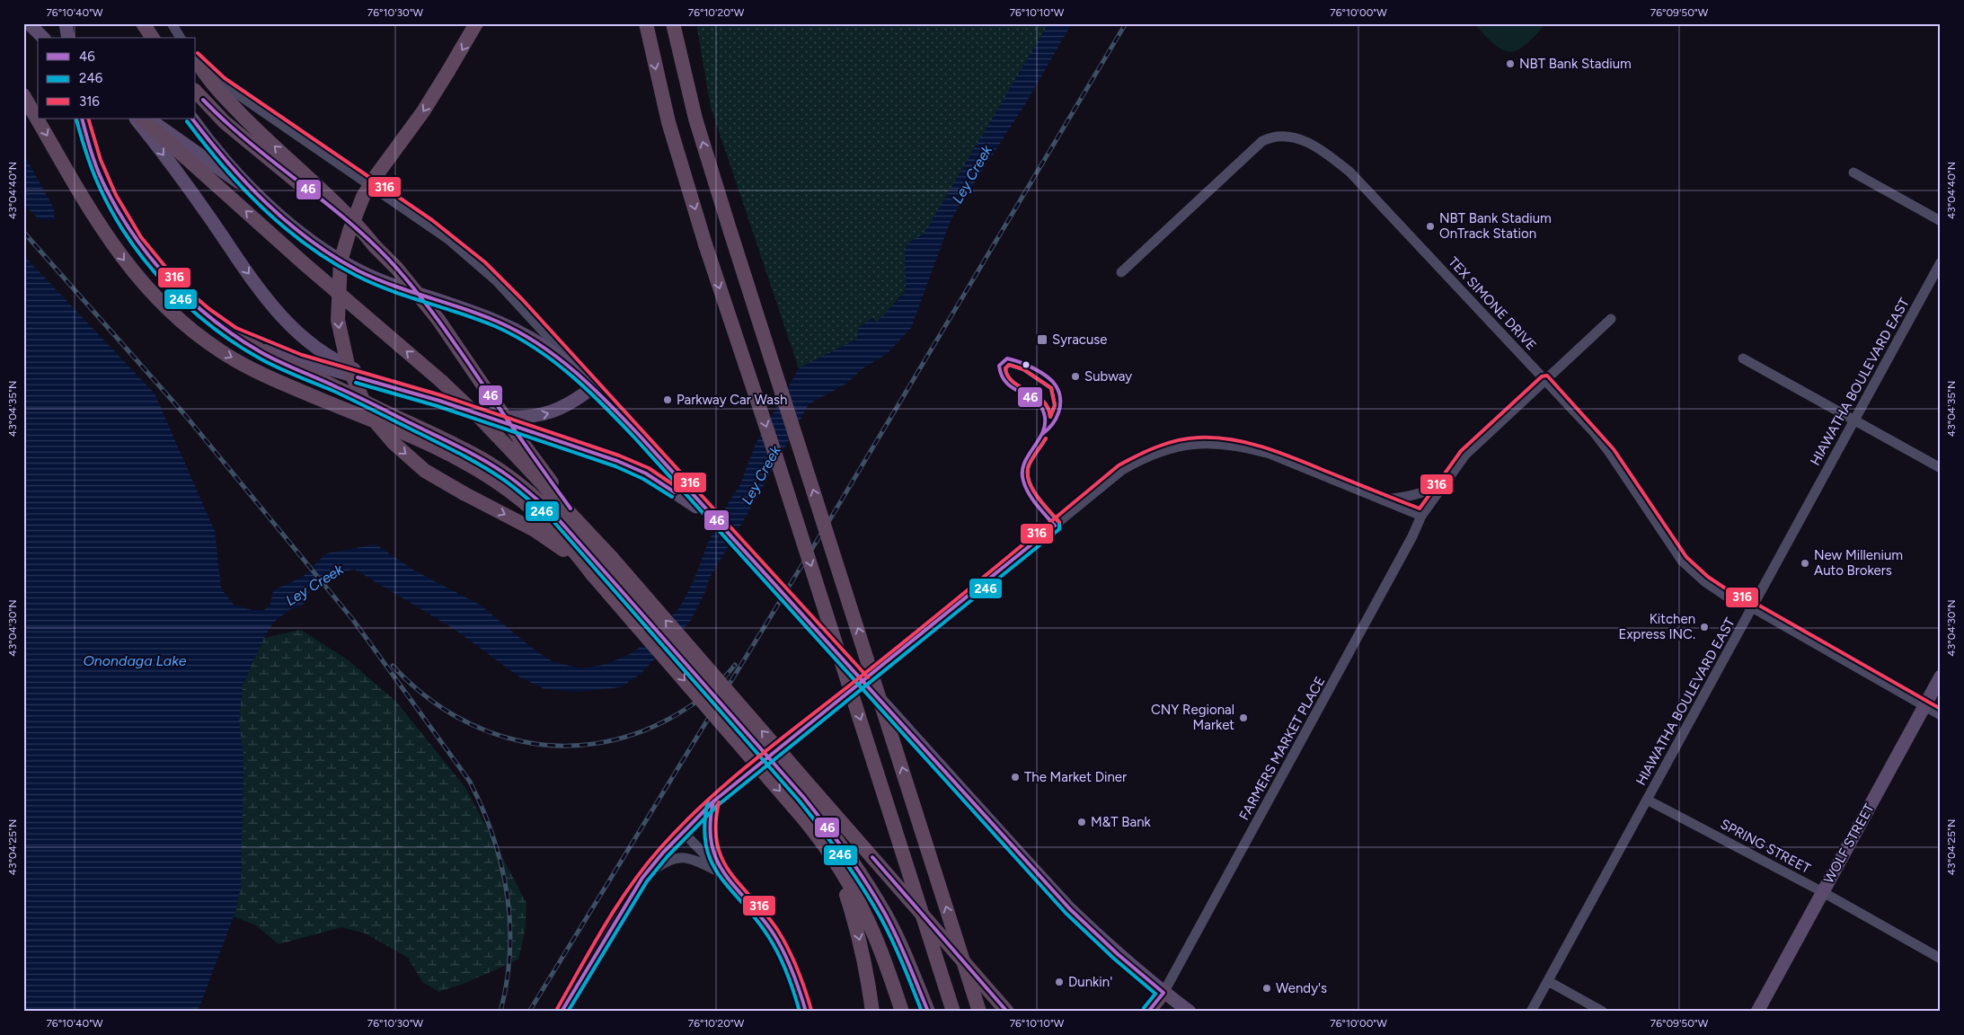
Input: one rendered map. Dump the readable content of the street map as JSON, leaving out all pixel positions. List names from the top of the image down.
{
  "streets": {
    "main road": ["WOLF STREET"],
    "street": [
      "TEX SIMONE DRIVE",
      "HIAWATHA BOULEVARD EAST",
      "FARMERS MARKET PLACE",
      "SPRING STREET"
    ]
  },
  "crossings": [
    ["TEX SIMONE DRIVE", "HIAWATHA BOULEVARD EAST"],
    ["TEX SIMONE DRIVE", "FARMERS MARKET PLACE"],
    ["TEX SIMONE DRIVE", "WOLF STREET"],
    ["HIAWATHA BOULEVARD EAST", "SPRING STREET"],
    ["WOLF STREET", "SPRING STREET"]
  ],
  "water": ["Ley Creek", "Onondaga Lake"],
  "places": {
    "other": [
      "NBT Bank Stadium",
      "NBT Bank Stadium OnTrack Station",
      "Subway",
      "Parkway Car Wash",
      "New Millenium Auto Brokers",
      "Kitchen Express INC.",
      "CNY Regional Market",
      "The Market Diner",
      "M&T Bank",
      "Dunkin'",
      "Wendy's"
    ],
    "transit": ["Syracuse"]
  },
  "lines": ["transit line 316", "transit line 46", "transit line 246"],
  "legend": ["46", "246", "316"],
  "coordinates": [
    "76°10'40\"W",
    "76°10'30\"W",
    "76°10'20\"W",
    "76°10'10\"W",
    "76°10'00\"W",
    "76°09'50\"W",
    "43°04'40\"N",
    "43°04'35\"N",
    "43°04'30\"N",
    "43°04'25\"N"
  ]
}
